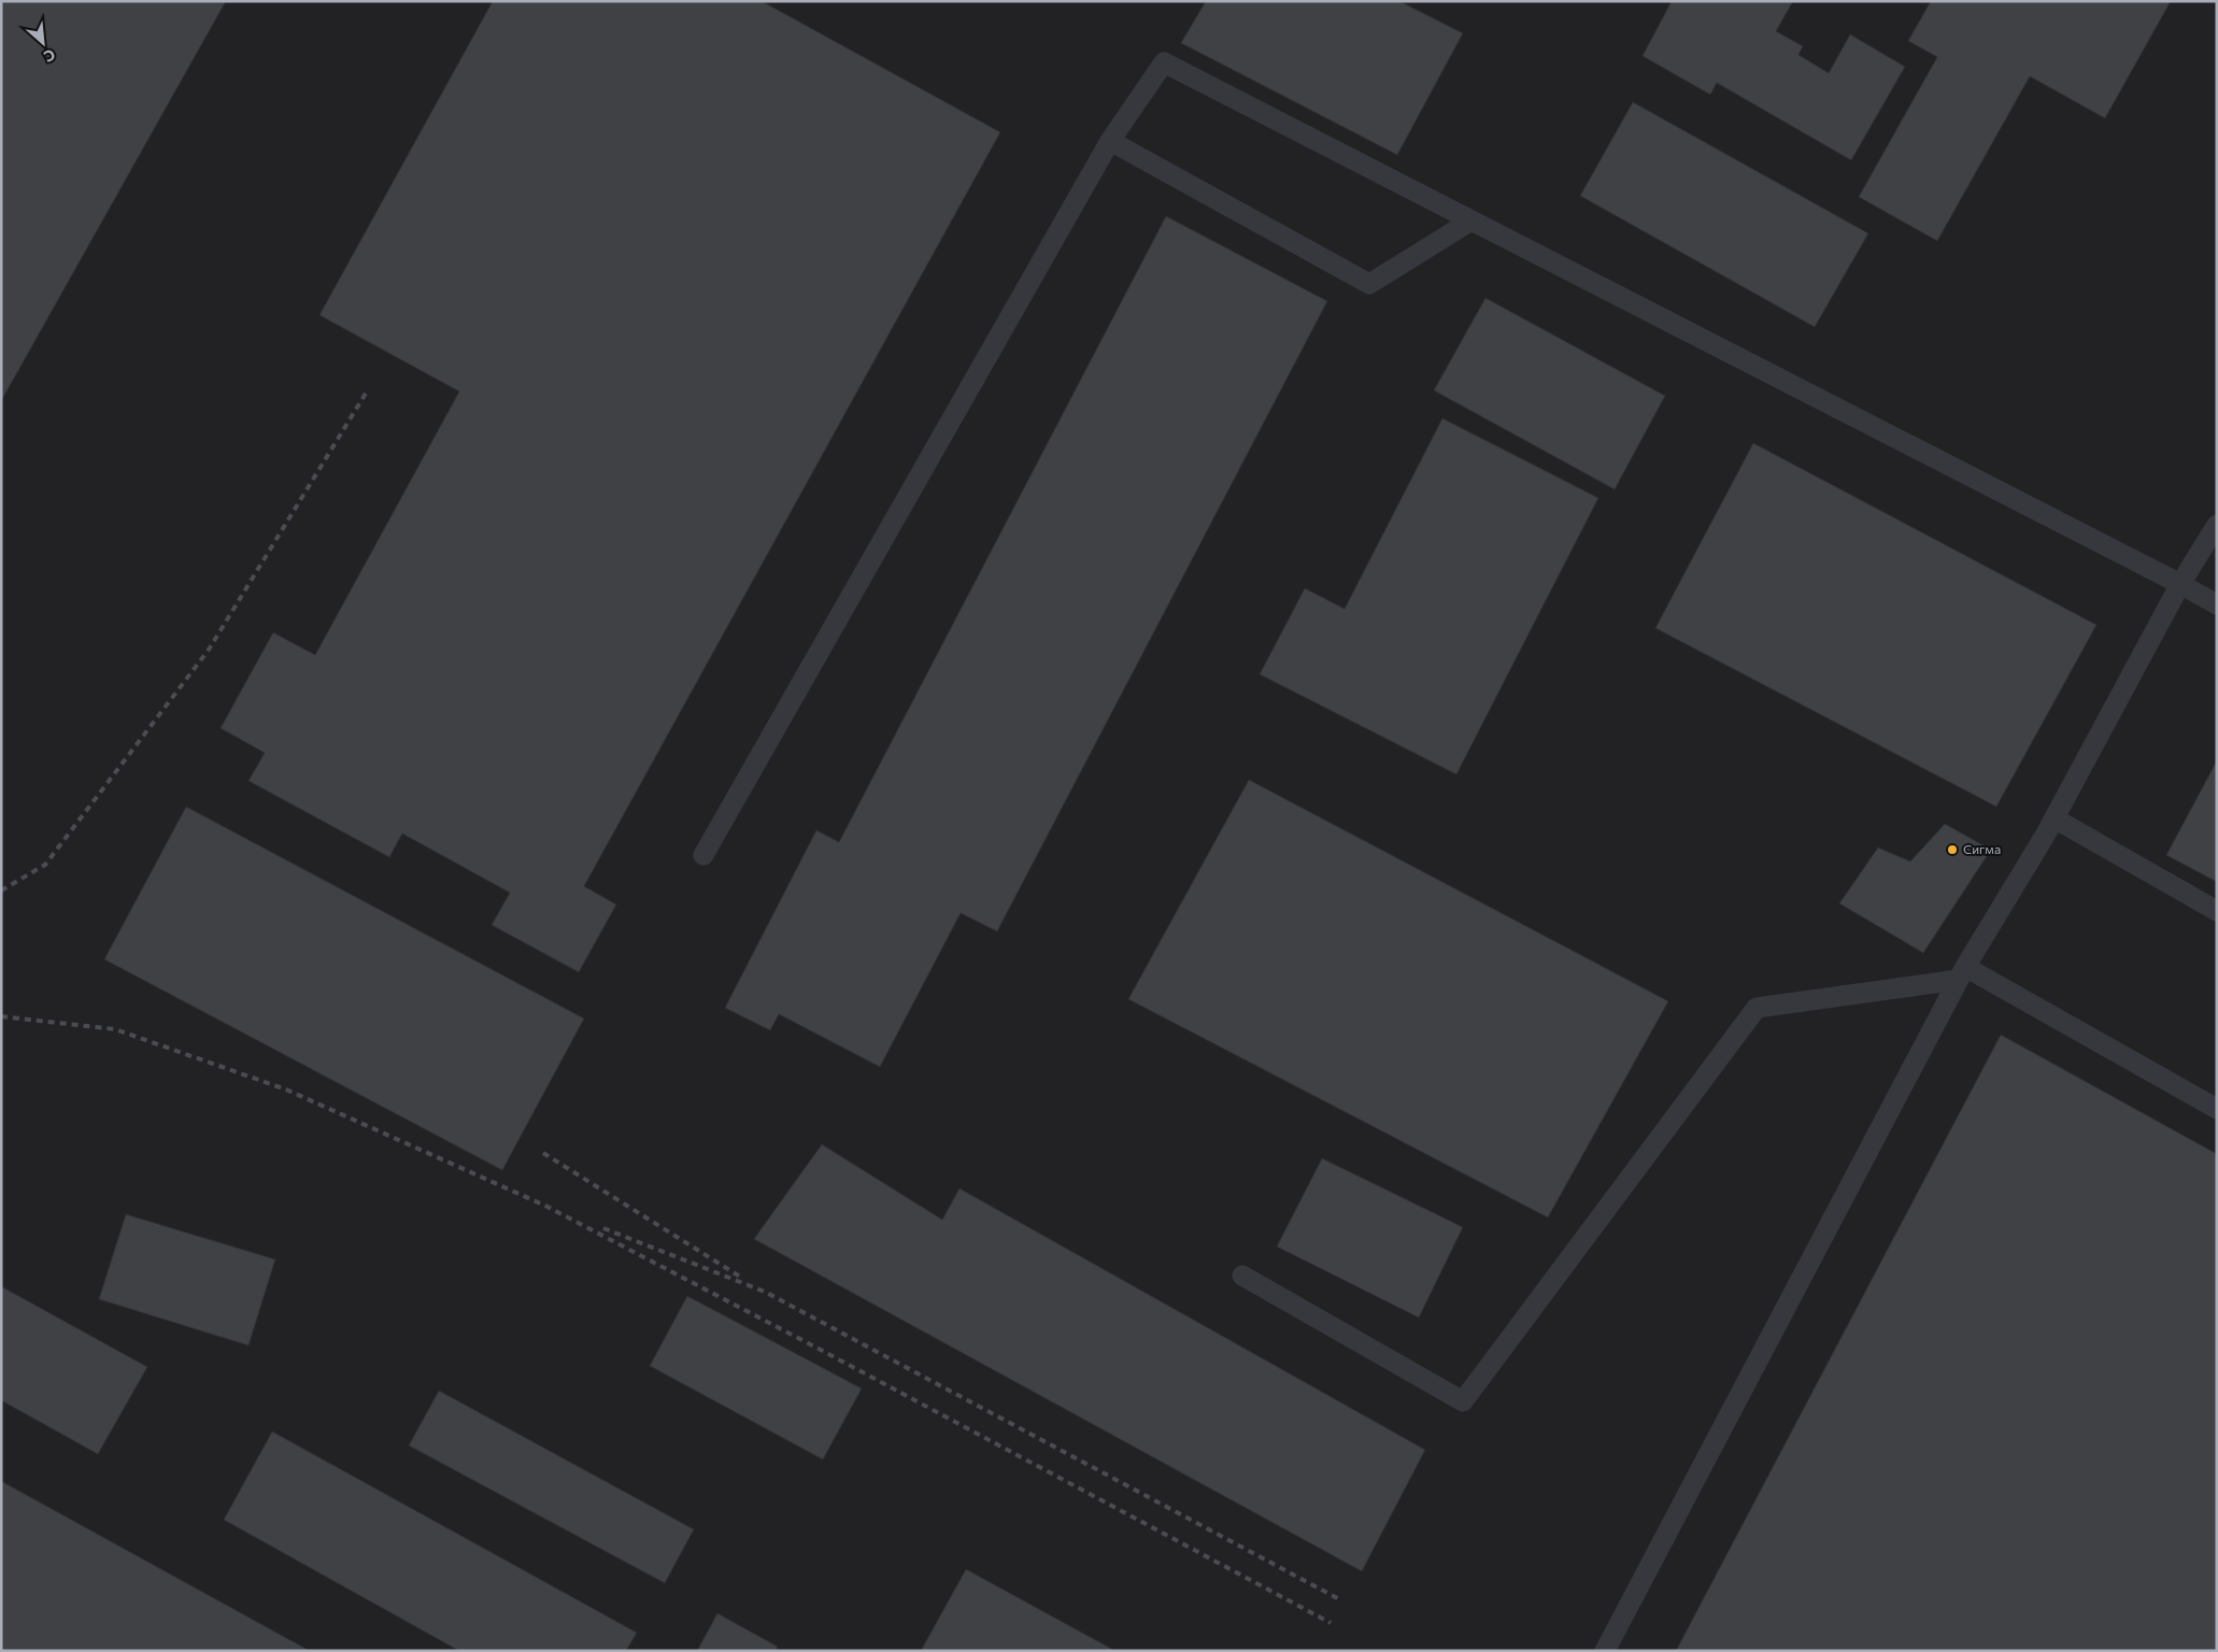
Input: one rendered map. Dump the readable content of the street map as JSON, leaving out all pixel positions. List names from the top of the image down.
{
  "places": ["Сигма"],
  "north": "bottom right"
}
